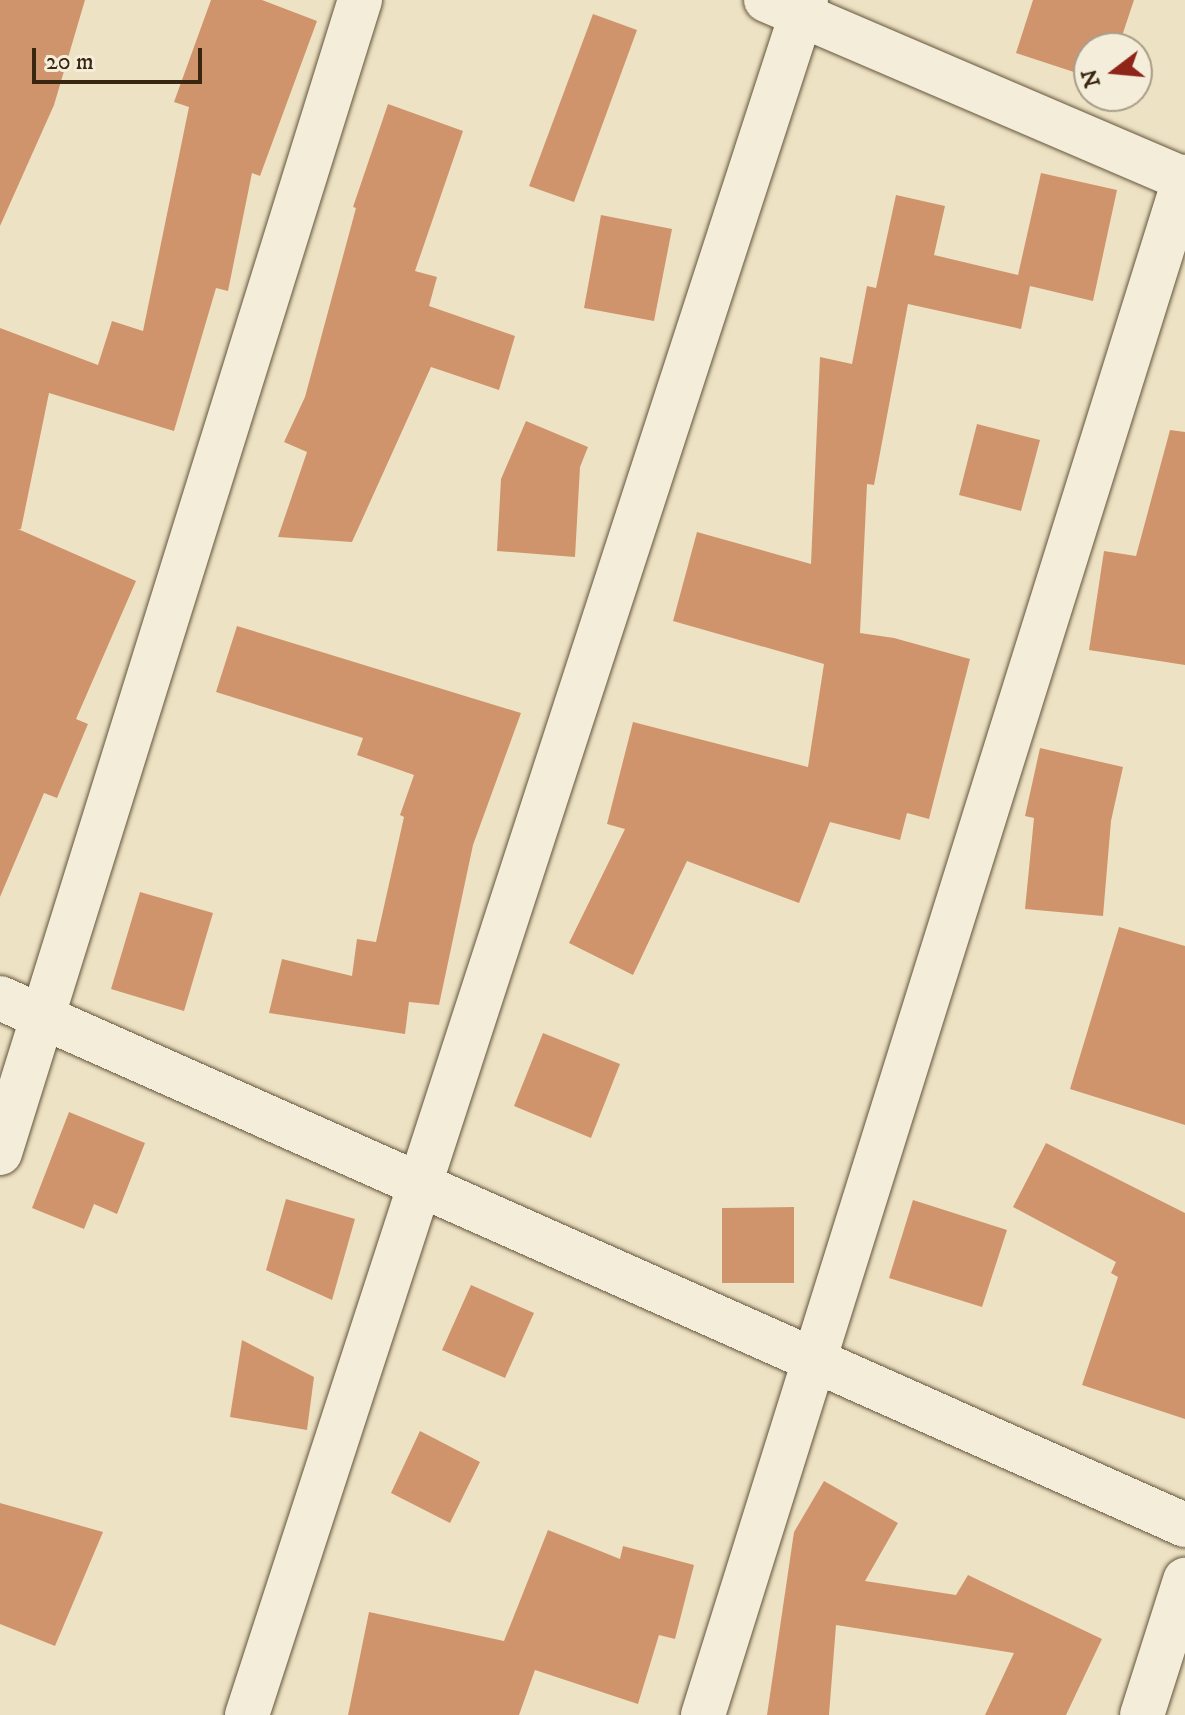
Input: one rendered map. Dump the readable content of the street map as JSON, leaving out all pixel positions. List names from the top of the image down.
{
  "scale_bar": "20 m",
  "north": "left"
}
